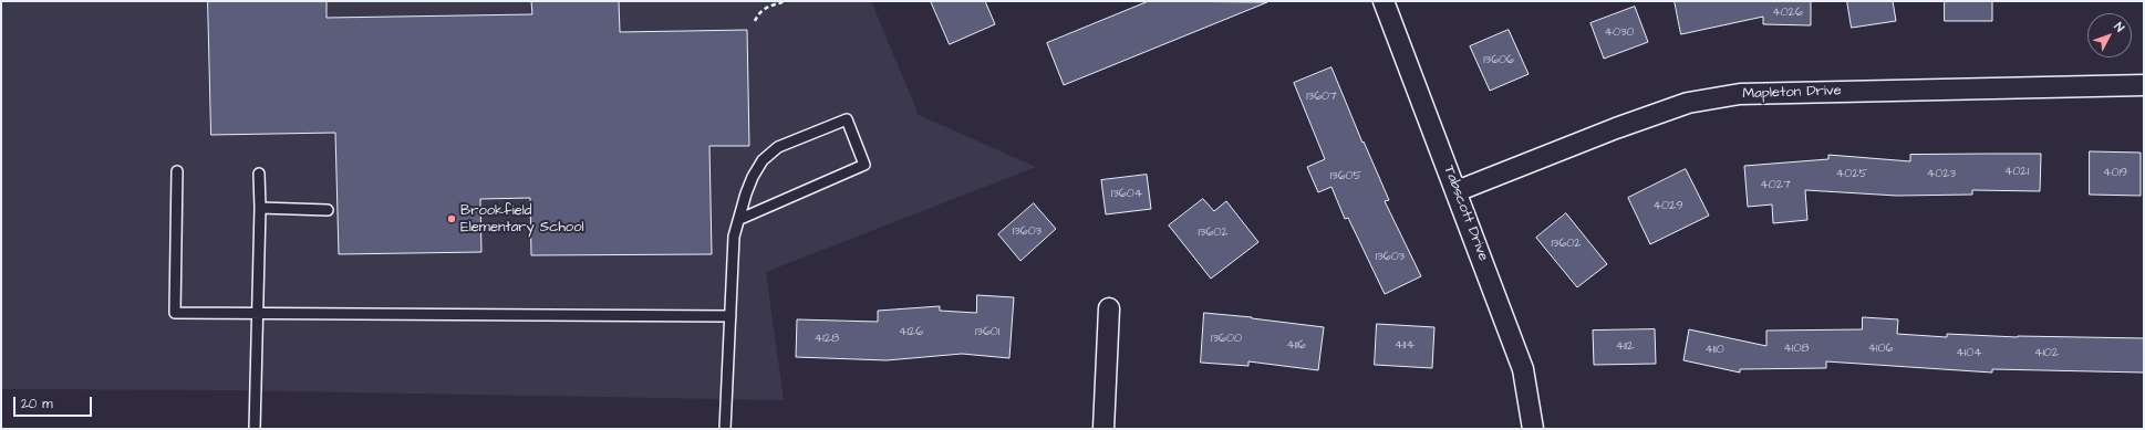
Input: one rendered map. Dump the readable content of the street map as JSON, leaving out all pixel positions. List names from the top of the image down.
{
  "streets": {
    "street": ["Mapleton Drive", "Tabscott Drive"]
  },
  "crossings": [
    ["Mapleton Drive", "Tabscott Drive"]
  ],
  "places": ["Brookfield Elementary School"],
  "house_numbers": [
    "4026",
    "4030",
    "13606",
    "13607",
    "4021",
    "4019",
    "4025",
    "4023",
    "13605",
    "4027",
    "13604",
    "4029",
    "13603",
    "13602",
    "13602",
    "13603",
    "4126",
    "13601",
    "4128",
    "13600",
    "4116",
    "4114",
    "4112",
    "4108",
    "4106",
    "4110",
    "4104",
    "4102"
  ],
  "scale_bar": "20 m",
  "north": "top right"
}
